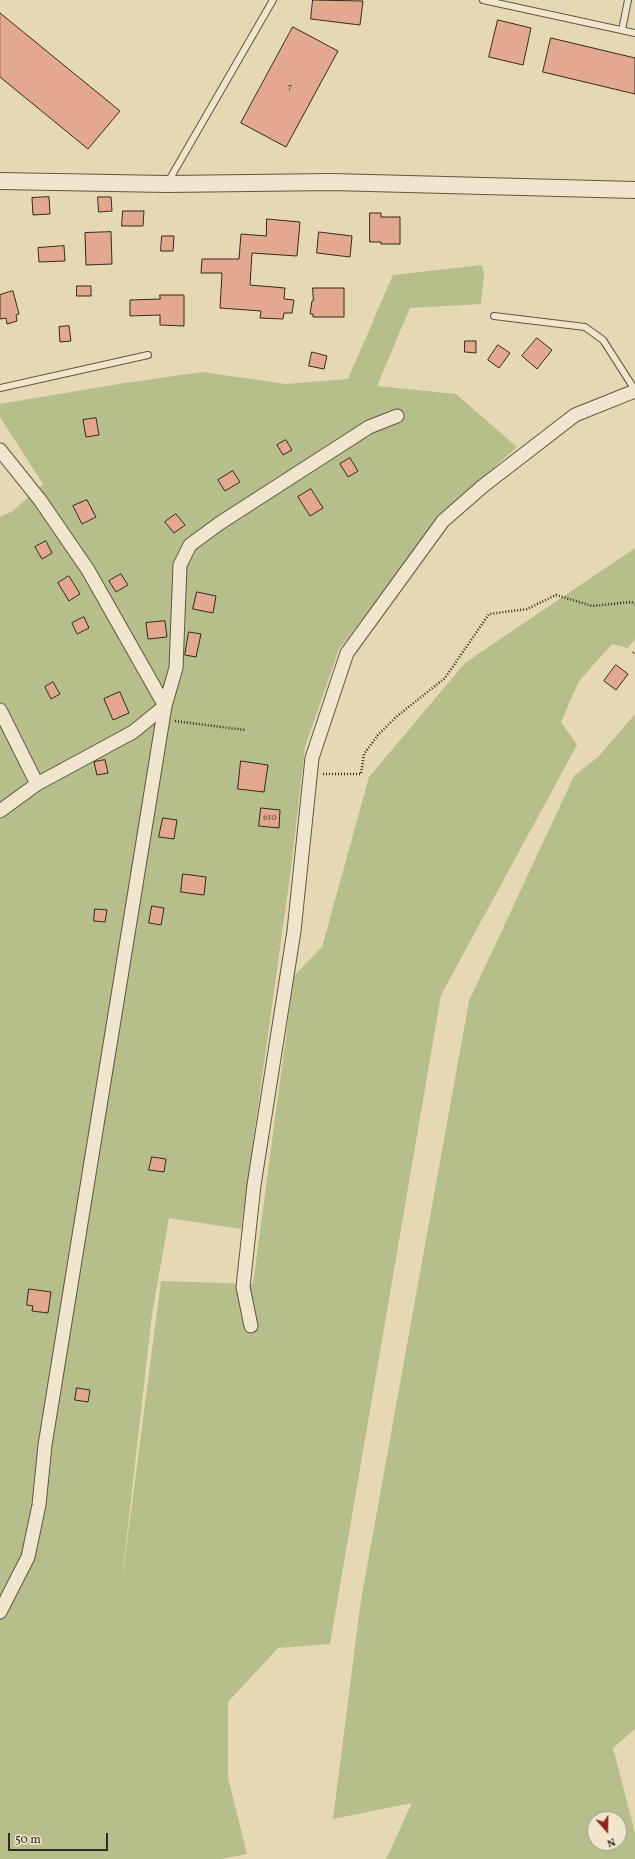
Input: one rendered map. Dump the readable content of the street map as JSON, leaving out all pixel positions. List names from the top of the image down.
{
  "house_numbers": ["7", "610"],
  "scale_bar": "50 m",
  "north": "bottom"
}
